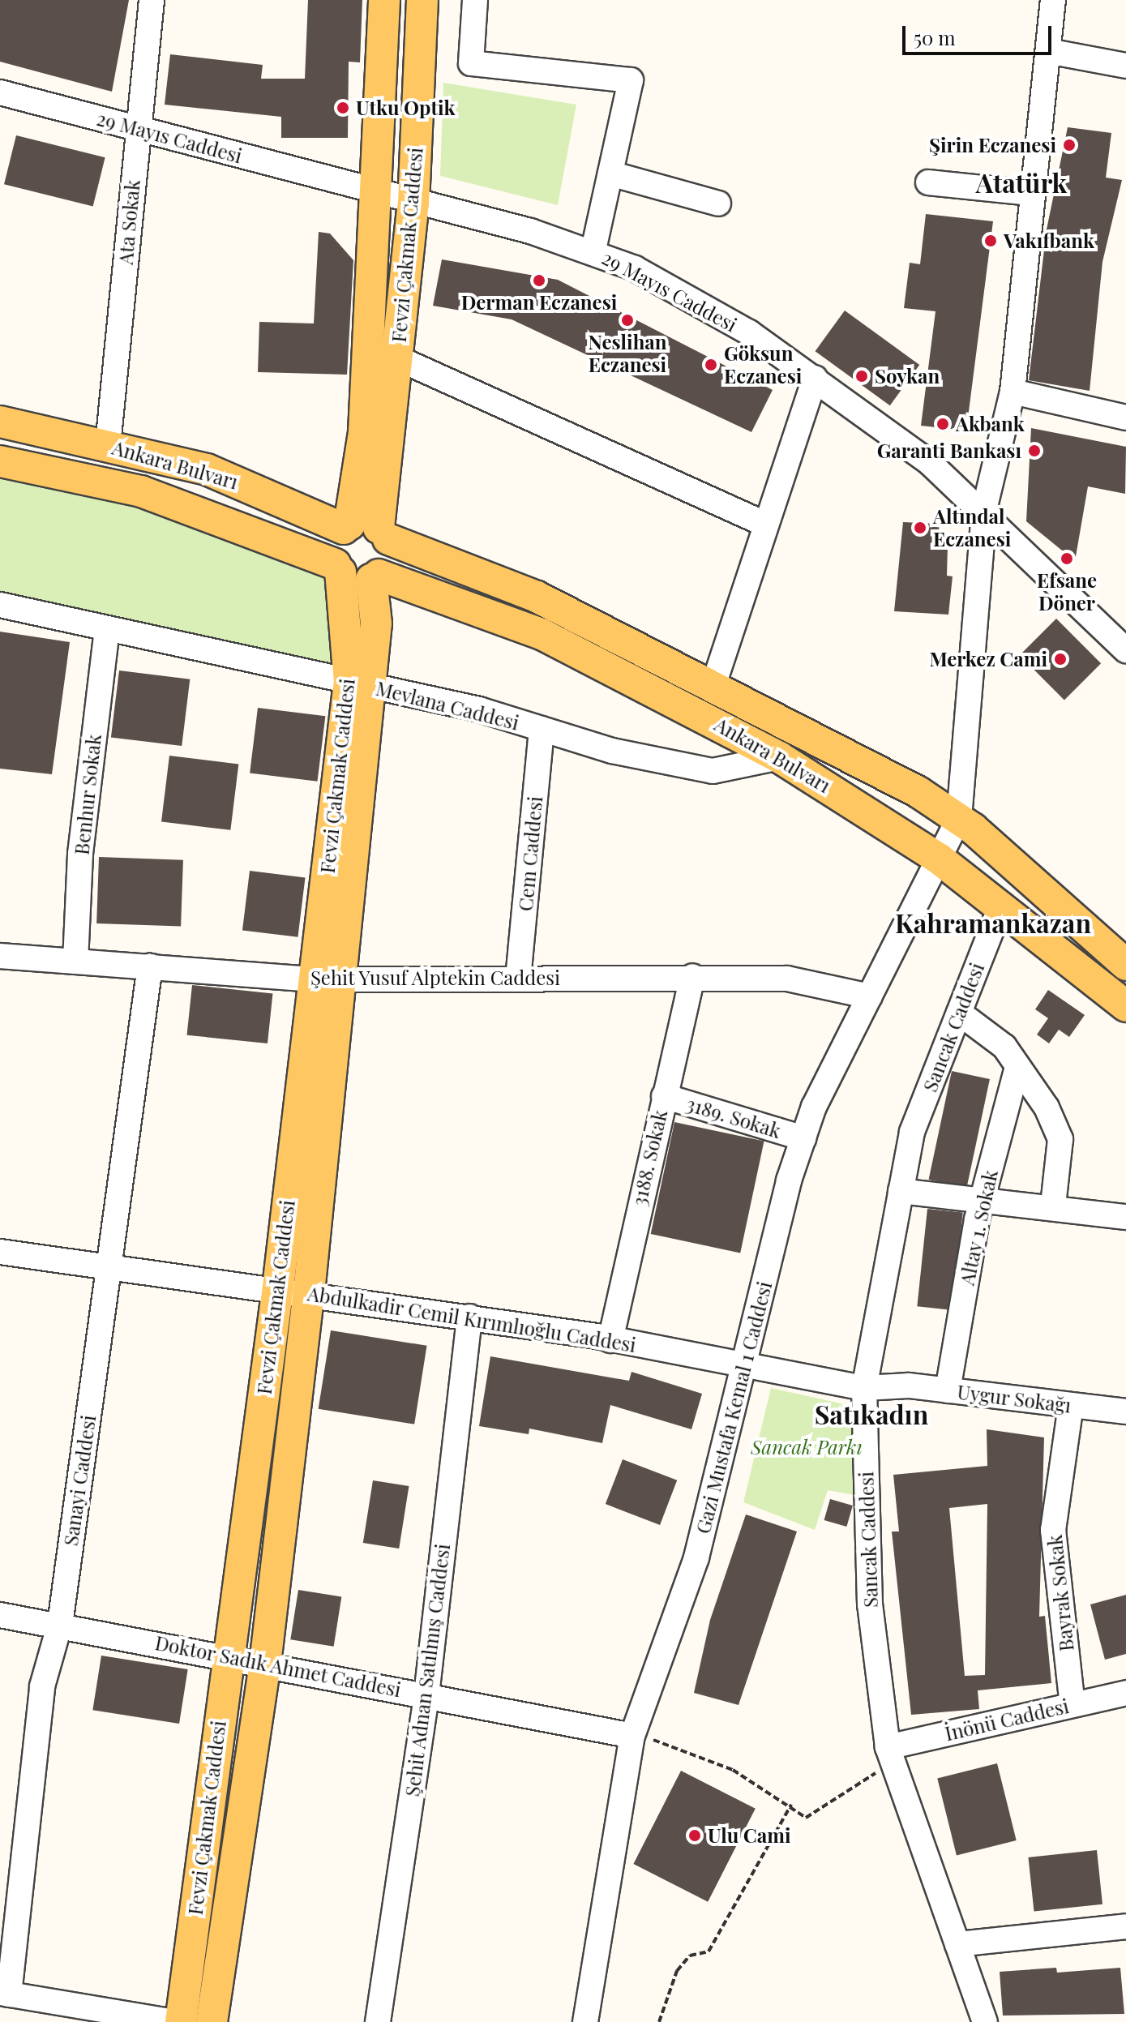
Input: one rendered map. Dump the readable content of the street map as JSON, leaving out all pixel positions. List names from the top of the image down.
{
  "streets": {
    "main road": ["Fevzi Çakmak Caddesi", "Ankara Bulvarı"],
    "street": [
      "29 Mayıs Caddesi",
      "Ata Sokak",
      "Mevlana Caddesi",
      "Benhur Sokak",
      "Cem Caddesi",
      "Şehit Yusuf Alptekin Caddesi",
      "Sancak Caddesi",
      "3189. Sokak",
      "3188. Sokak",
      "Altay 1. Sokak",
      "Abdulkadir Cemil Kırımlıoğlu Caddesi",
      "Uygur Sokağı",
      "Gazi Mustafa Kemal 1 Caddesi",
      "Sanayi Caddesi",
      "Bayrak Sokak",
      "Doktor Sadık Ahmet Caddesi",
      "Şehit Adnan Satılmış Caddesi",
      "İnönü Caddesi"
    ]
  },
  "crossings": [
    ["29 Mayıs Caddesi", "Ata Sokak"],
    ["29 Mayıs Caddesi", "Fevzi Çakmak Caddesi"],
    ["Ata Sokak", "Ankara Bulvarı"],
    ["Fevzi Çakmak Caddesi", "Ankara Bulvarı"],
    ["Fevzi Çakmak Caddesi", "Mevlana Caddesi"],
    ["Fevzi Çakmak Caddesi", "Şehit Yusuf Alptekin Caddesi"],
    ["Fevzi Çakmak Caddesi", "Abdulkadir Cemil Kırımlıoğlu Caddesi"],
    ["Fevzi Çakmak Caddesi", "Doktor Sadık Ahmet Caddesi"],
    ["Ankara Bulvarı", "Mevlana Caddesi"],
    ["Ankara Bulvarı", "Sancak Caddesi"],
    ["Ankara Bulvarı", "Gazi Mustafa Kemal 1 Caddesi"],
    ["Mevlana Caddesi", "Benhur Sokak"],
    ["Mevlana Caddesi", "Cem Caddesi"],
    ["Benhur Sokak", "Şehit Yusuf Alptekin Caddesi"],
    ["Cem Caddesi", "Şehit Yusuf Alptekin Caddesi"],
    ["Şehit Yusuf Alptekin Caddesi", "3188. Sokak"],
    ["Şehit Yusuf Alptekin Caddesi", "Gazi Mustafa Kemal 1 Caddesi"],
    ["Şehit Yusuf Alptekin Caddesi", "Sanayi Caddesi"],
    ["Sancak Caddesi", "Abdulkadir Cemil Kırımlıoğlu Caddesi"],
    ["Sancak Caddesi", "Uygur Sokağı"],
    ["Sancak Caddesi", "İnönü Caddesi"],
    ["3189. Sokak", "3188. Sokak"],
    ["3189. Sokak", "Gazi Mustafa Kemal 1 Caddesi"],
    ["3188. Sokak", "Abdulkadir Cemil Kırımlıoğlu Caddesi"],
    ["Altay 1. Sokak", "Uygur Sokağı"],
    ["Abdulkadir Cemil Kırımlıoğlu Caddesi", "Uygur Sokağı"],
    ["Abdulkadir Cemil Kırımlıoğlu Caddesi", "Gazi Mustafa Kemal 1 Caddesi"],
    ["Abdulkadir Cemil Kırımlıoğlu Caddesi", "Sanayi Caddesi"],
    ["Abdulkadir Cemil Kırımlıoğlu Caddesi", "Şehit Adnan Satılmış Caddesi"],
    ["Uygur Sokağı", "Bayrak Sokak"],
    ["Gazi Mustafa Kemal 1 Caddesi", "Doktor Sadık Ahmet Caddesi"],
    ["Sanayi Caddesi", "Doktor Sadık Ahmet Caddesi"],
    ["Bayrak Sokak", "İnönü Caddesi"],
    ["Doktor Sadık Ahmet Caddesi", "Şehit Adnan Satılmış Caddesi"]
  ],
  "districts": ["Atatürk", "Kahramankazan", "Satıkadın"],
  "parks": ["Sancak Parkı"],
  "places": [
    "Utku Optik",
    "Şirin Eczanesi",
    "Vakıfbank",
    "Derman Eczanesi",
    "Neslihan Eczanesi",
    "Göksun Eczanesi",
    "Soykan",
    "Akbank",
    "Garanti Bankası",
    "Altındal Eczanesi",
    "Efsane Döner",
    "Merkez Cami",
    "Ulu Cami"
  ],
  "scale_bar": "50 m"
}
